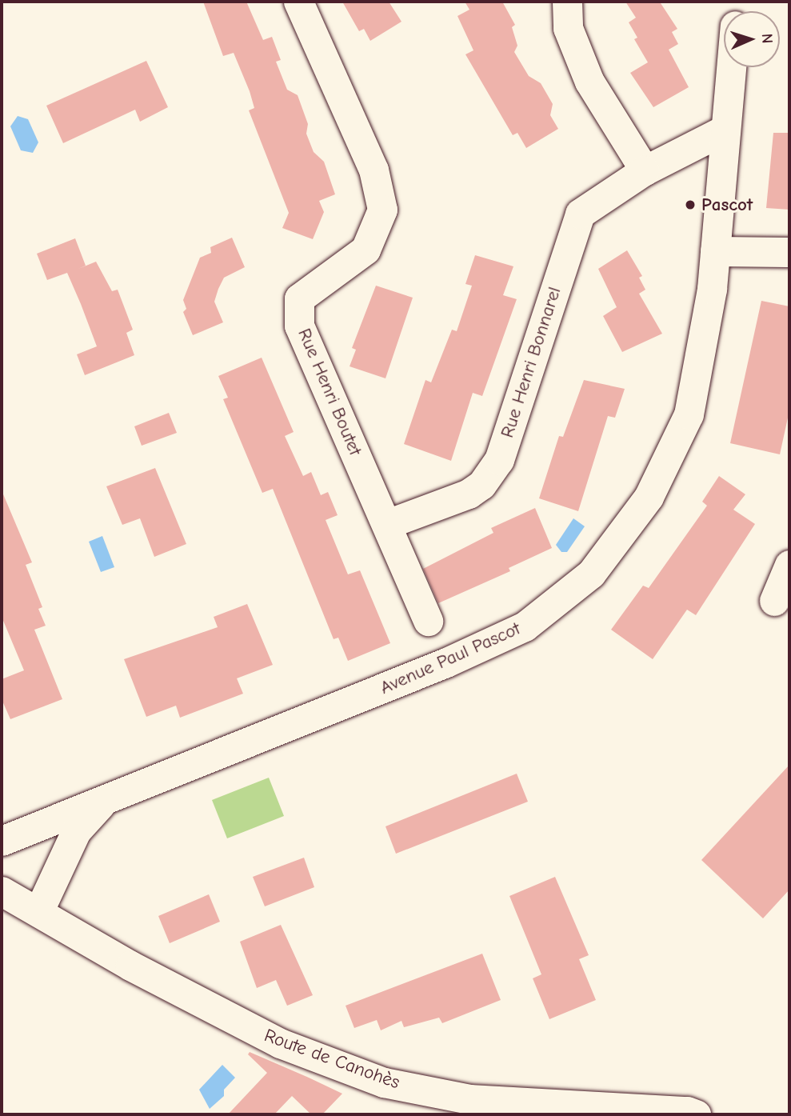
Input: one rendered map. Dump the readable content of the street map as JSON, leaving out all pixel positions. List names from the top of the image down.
{
  "streets": {
    "street": [
      "Rue Henri Bonnarel",
      "Rue Henri Boutet",
      "Avenue Paul Pascot",
      "Route de Canohès"
    ]
  },
  "crossings": [
    ["Rue Henri Bonnarel", "Rue Henri Boutet"],
    ["Rue Henri Bonnarel", "Avenue Paul Pascot"],
    ["Avenue Paul Pascot", "Route de Canohès"]
  ],
  "places": ["Pascot"],
  "north": "right"
}
